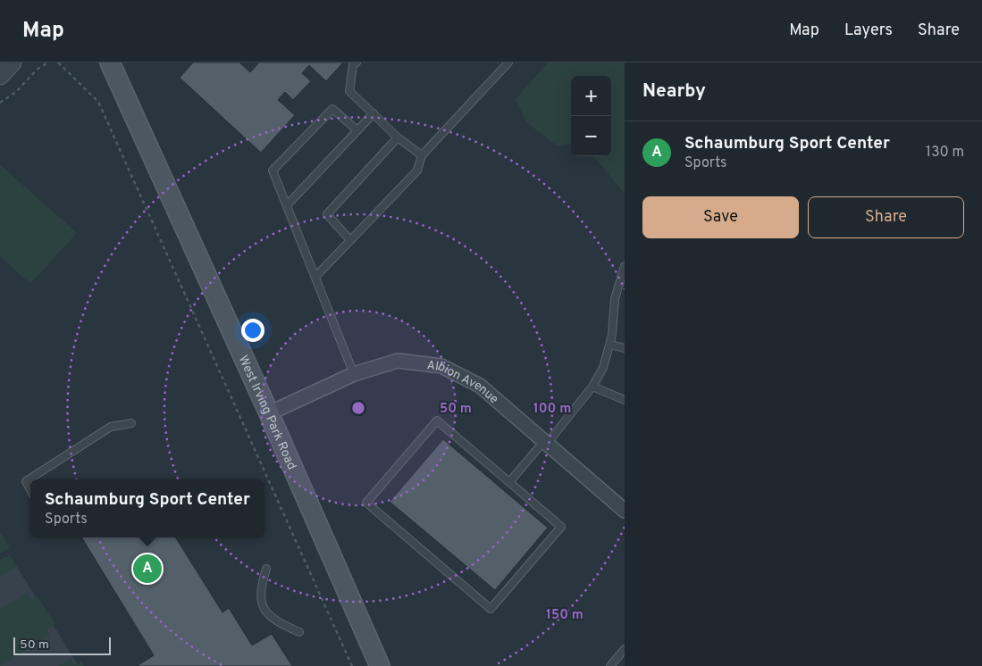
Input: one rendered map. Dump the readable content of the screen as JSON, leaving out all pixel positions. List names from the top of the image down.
{
  "streets": {
    "main road": ["West Irving Park Road"],
    "street": ["Albion Avenue"]
  },
  "crossings": [
    ["Albion Avenue", "West Irving Park Road"]
  ],
  "scale_bar": "50 m",
  "page": {
    "header": "Map",
    "nav": ["Map", "Layers", "Share"],
    "heading": "Nearby",
    "map_buttons": ["+", "−"],
    "list": [
      {
        "mark": "A",
        "name": "Schaumburg Sport Center",
        "note": "Sports",
        "value": "130 m"
      }
    ],
    "buttons": ["Save", "Share"],
    "popup": ["Schaumburg Sport Center", "Sports"],
    "pins": "A",
    "scale": "50 m"
  },
  "rings": ["50 m", "100 m", "150 m"]
}
